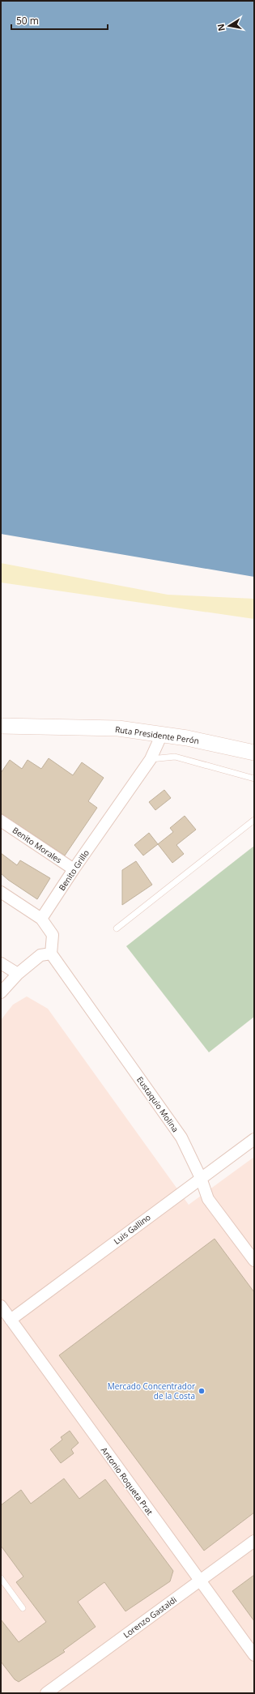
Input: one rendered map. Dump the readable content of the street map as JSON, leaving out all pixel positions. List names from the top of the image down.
{
  "streets": {
    "main road": ["Ruta Presidente Perón"],
    "street": [
      "Benito Morales",
      "Benito Grillo",
      "Eustaquio Molina",
      "Luis Gallino",
      "Antonio Roqueta Prat",
      "Lorenzo Gastaldi"
    ]
  },
  "crossings": [
    ["Ruta Presidente Perón", "Benito Grillo"],
    ["Benito Morales", "Benito Grillo"],
    ["Eustaquio Molina", "Luis Gallino"],
    ["Luis Gallino", "Antonio Roqueta Prat"],
    ["Antonio Roqueta Prat", "Lorenzo Gastaldi"]
  ],
  "places": ["Mercado Concentrador de la Costa"],
  "scale_bar": "50 m",
  "north": "left"
}
